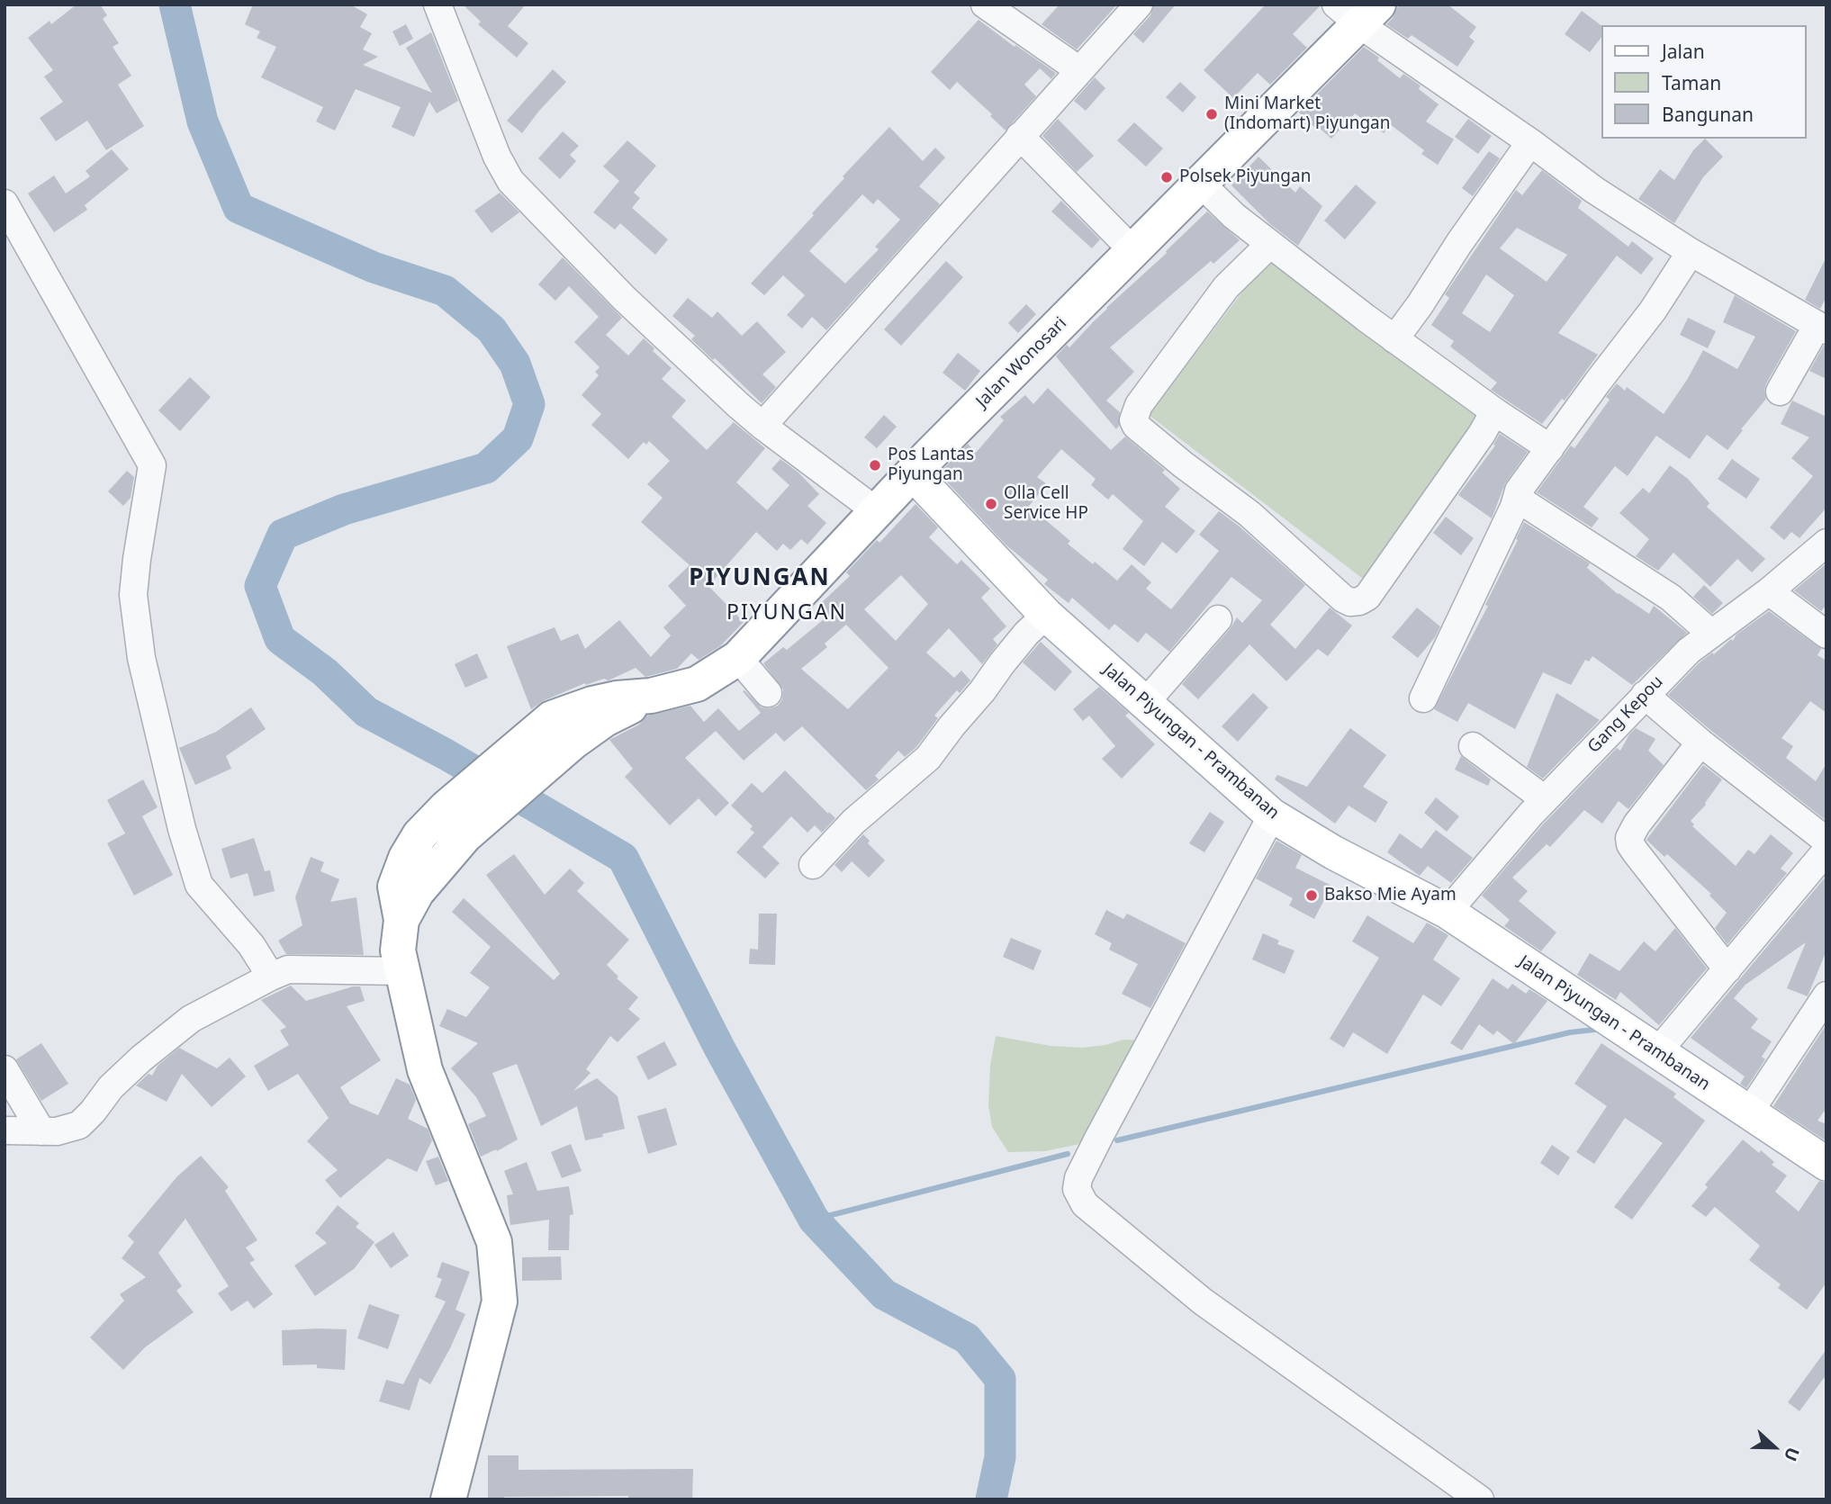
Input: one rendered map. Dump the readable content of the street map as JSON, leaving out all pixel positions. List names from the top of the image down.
{
  "streets": {
    "highway": ["Jalan Wonosari"],
    "main road": ["Jalan Piyungan - Prambanan"],
    "street": ["Gang Kepou"]
  },
  "crossings": [
    ["Jalan Wonosari", "Jalan Piyungan - Prambanan"],
    ["Gang Kepou", "Jalan Piyungan - Prambanan"]
  ],
  "districts": ["PIYUNGAN", "PIYUNGAN"],
  "places": [
    "Mini Market (Indomart) Piyungan",
    "Polsek Piyungan",
    "Pos Lantas Piyungan",
    "Olla Cell Service HP",
    "Bakso Mie Ayam"
  ],
  "legend": ["Jalan", "Taman", "Bangunan"],
  "north": "right"
}
